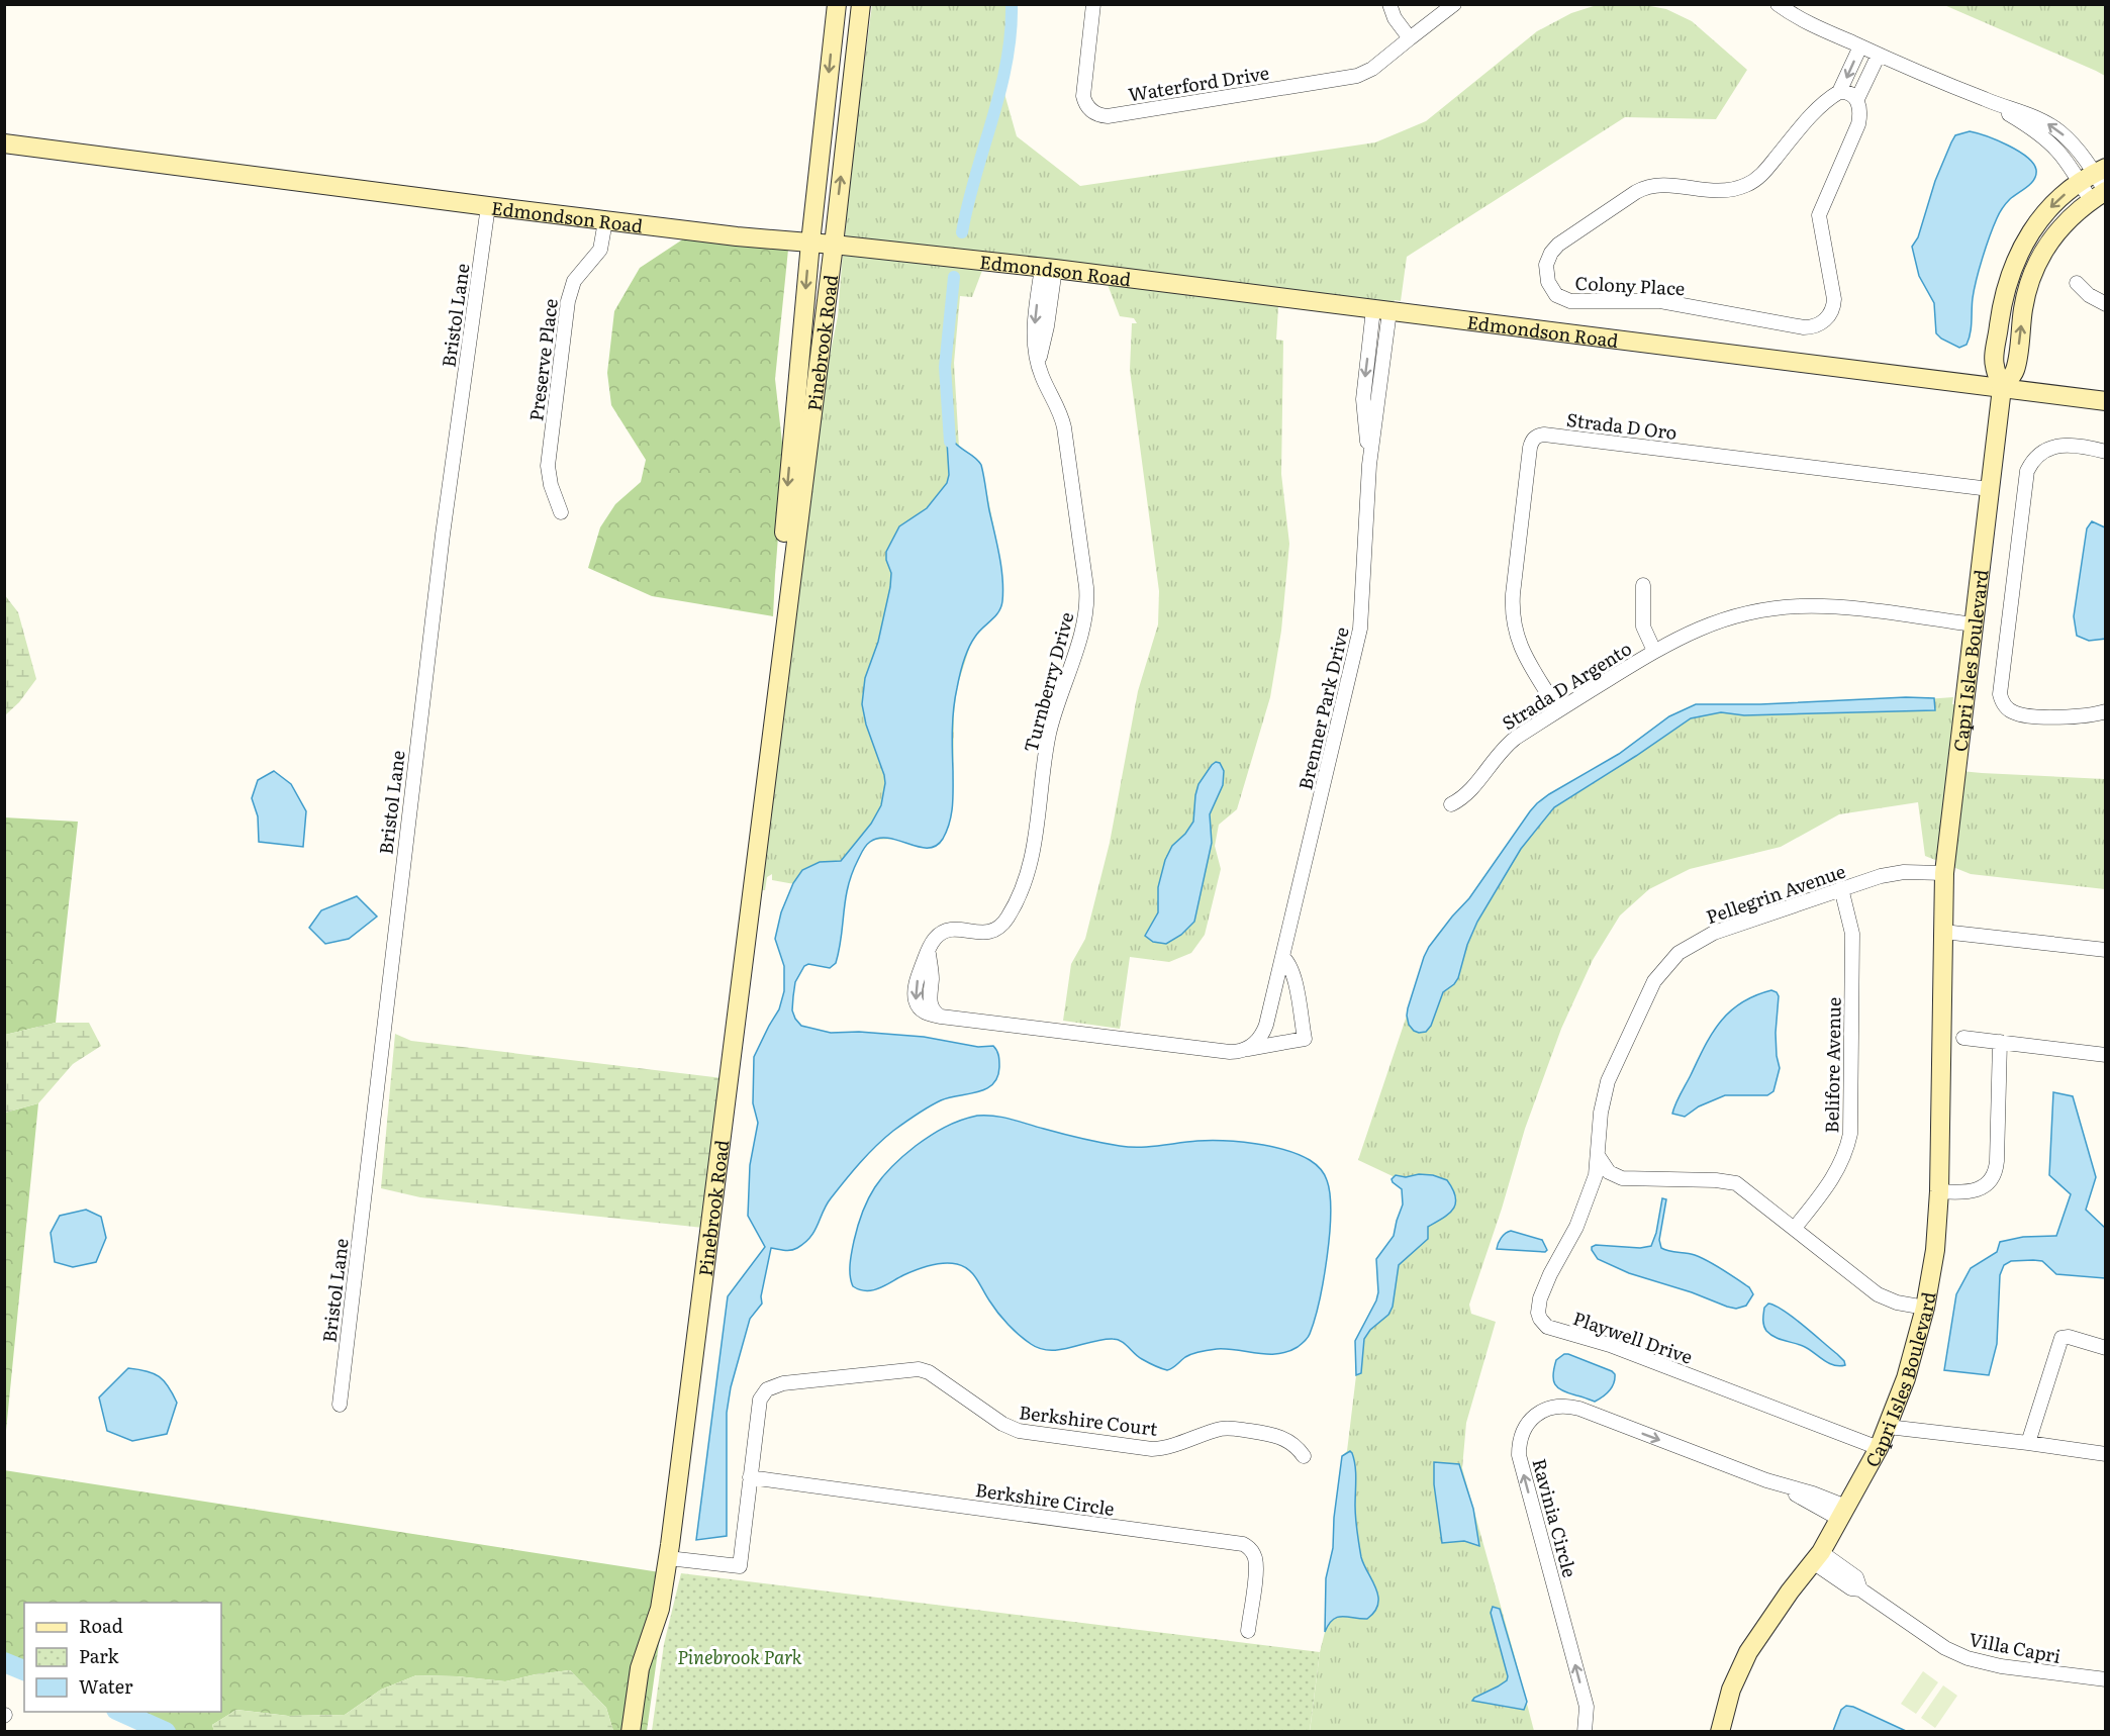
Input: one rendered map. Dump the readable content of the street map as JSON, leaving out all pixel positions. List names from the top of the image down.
{
  "streets": {
    "street": [
      "Waterford Drive",
      "Edmondson Road",
      "Colony Place",
      "Bristol Lane",
      "Pinebrook Road",
      "Preserve Place",
      "Strada D Oro",
      "Capri Isles Boulevard",
      "Turnberry Drive",
      "Strada D Argento",
      "Brenner Park Drive",
      "Pellegrin Avenue",
      "Belifore Avenue",
      "Playwell Drive",
      "Berkshire Court",
      "Berkshire Circle",
      "Ravinia Circle",
      "Villa Capri"
    ]
  },
  "crossings": [
    ["Edmondson Road", "Bristol Lane"],
    ["Edmondson Road", "Pinebrook Road"],
    ["Edmondson Road", "Preserve Place"],
    ["Edmondson Road", "Capri Isles Boulevard"],
    ["Edmondson Road", "Turnberry Drive"],
    ["Edmondson Road", "Brenner Park Drive"],
    ["Pinebrook Road", "Berkshire Court"],
    ["Strada D Oro", "Capri Isles Boulevard"],
    ["Strada D Oro", "Strada D Argento"],
    ["Capri Isles Boulevard", "Strada D Argento"],
    ["Capri Isles Boulevard", "Pellegrin Avenue"],
    ["Capri Isles Boulevard", "Playwell Drive"],
    ["Capri Isles Boulevard", "Ravinia Circle"],
    ["Capri Isles Boulevard", "Villa Capri"],
    ["Turnberry Drive", "Brenner Park Drive"],
    ["Pellegrin Avenue", "Belifore Avenue"],
    ["Pellegrin Avenue", "Playwell Drive"],
    ["Berkshire Court", "Berkshire Circle"]
  ],
  "parks": ["Pinebrook Park"],
  "legend": ["Road", "Park", "Water"]
}
